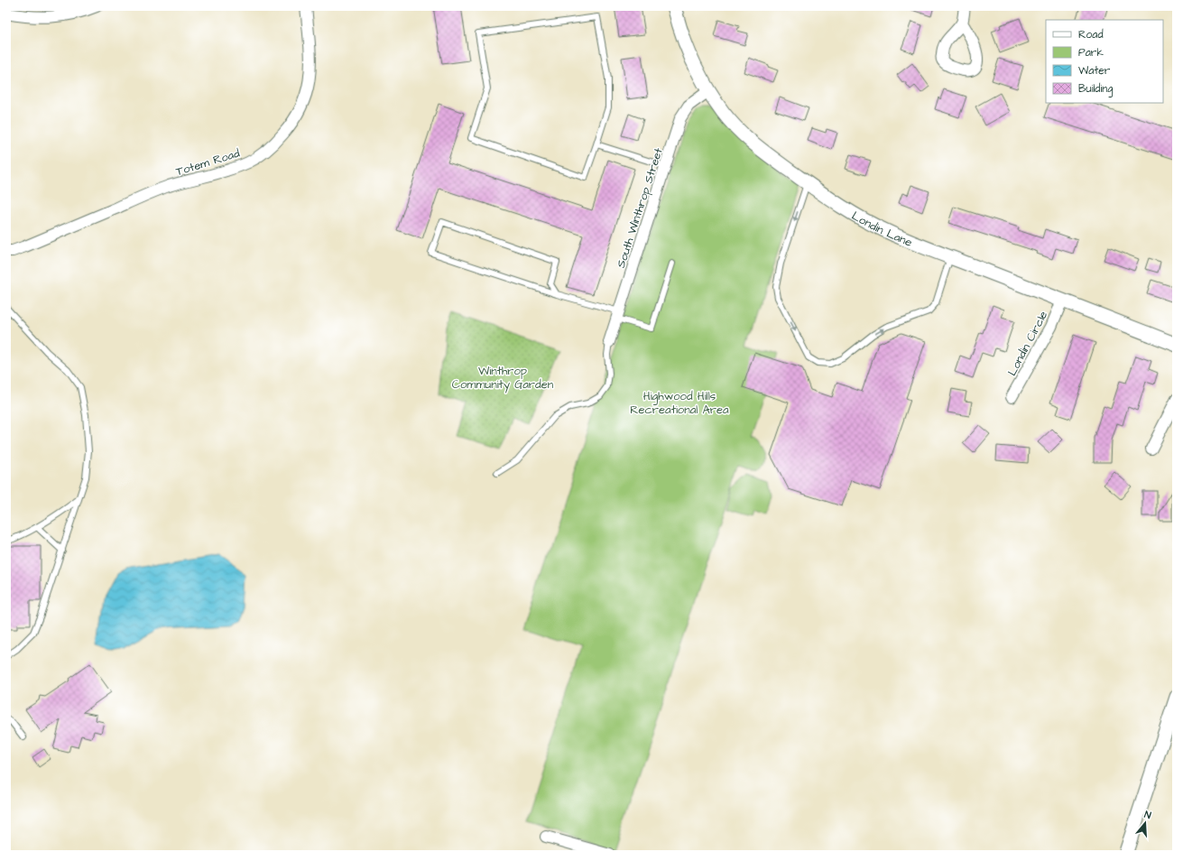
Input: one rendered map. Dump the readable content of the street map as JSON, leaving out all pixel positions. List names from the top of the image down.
{
  "streets": {
    "street": [
      "Totem Road",
      "South Winthrop Street",
      "Londin Lane",
      "Londin Circle"
    ]
  },
  "crossings": [
    ["South Winthrop Street", "Londin Lane"],
    ["Londin Lane", "Londin Circle"]
  ],
  "parks": ["Winthrop Community Garden", "Highwood Hills Recreational Area"],
  "legend": [
    "Road",
    "Park",
    "Water",
    "Building"
  ],
  "north": "top"
}
